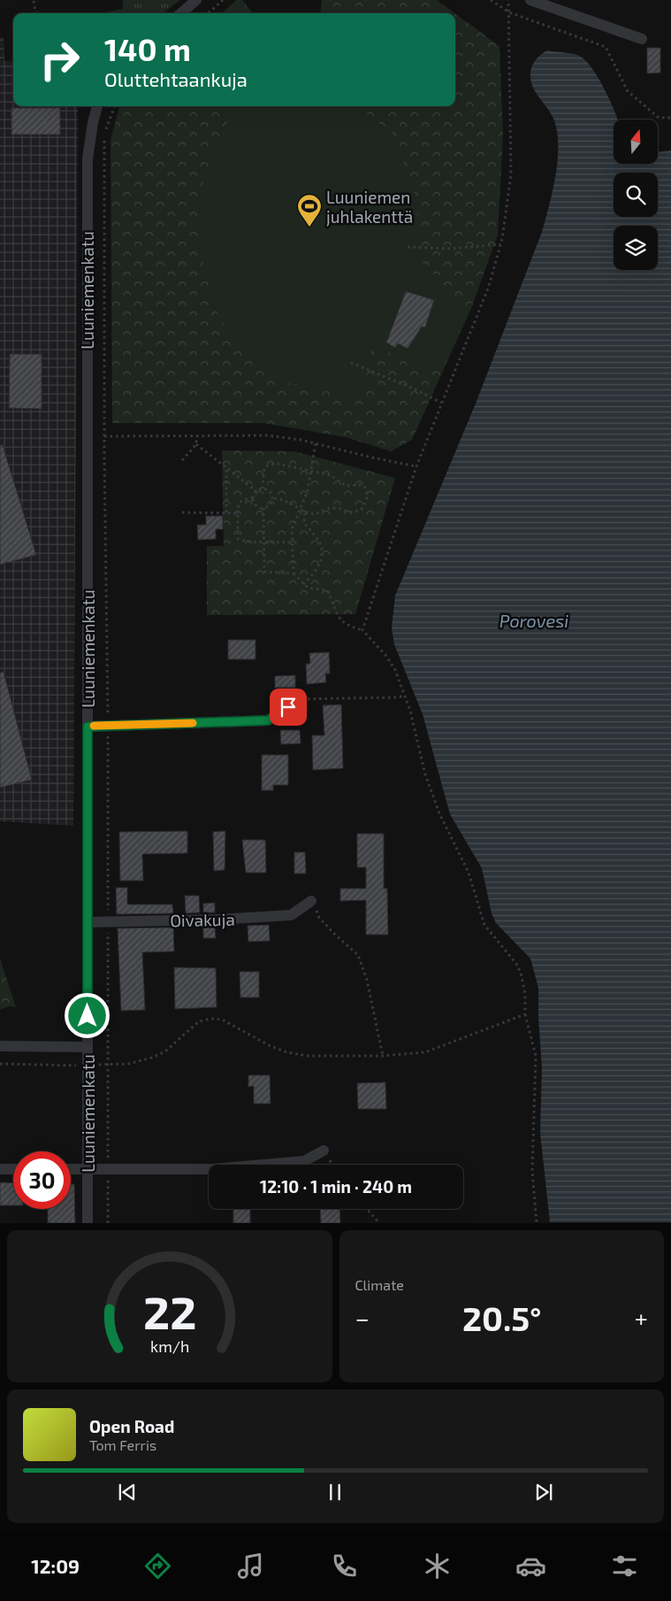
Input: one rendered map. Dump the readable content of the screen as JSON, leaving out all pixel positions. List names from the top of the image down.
{
  "streets": {
    "street": ["Luuniemenkatu", "Oivakuja"]
  },
  "crossings": [
    ["Luuniemenkatu", "Oivakuja"]
  ],
  "water": ["Porovesi"],
  "places": {
    "sports": ["Luuniemen juhlakenttä"]
  },
  "north": "top",
  "page": {
    "turn": ["140 m", "Oluttehtaankuja"],
    "limit": "30",
    "trip": "12:10 · 1 min · 240 m",
    "tile": "Climate",
    "heat": ["−", "20.5°", "+"],
    "song": ["Open Road", "Tom Ferris"],
    "tabs": "12:09",
    "gauge": ["22", "km/h"]
  }
}
